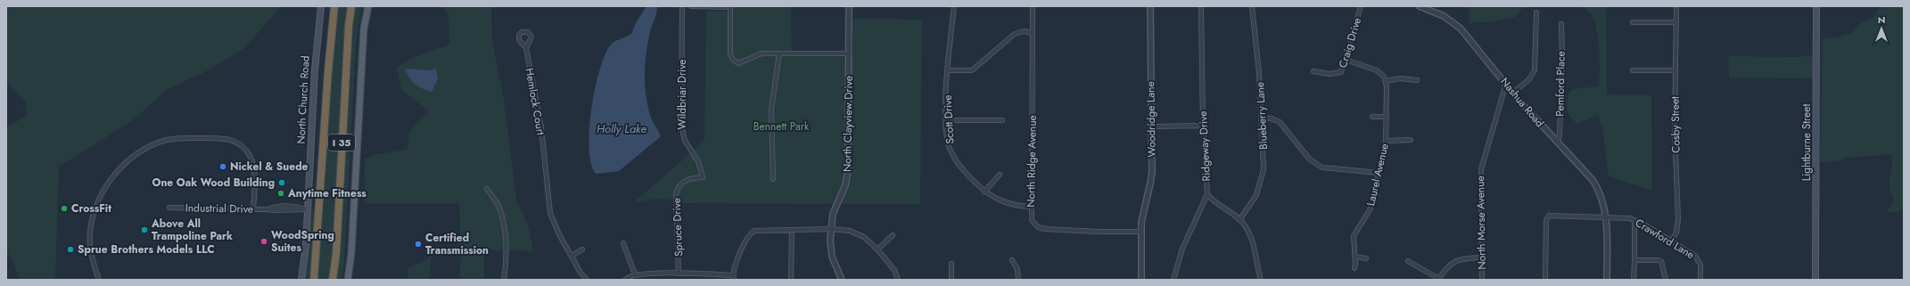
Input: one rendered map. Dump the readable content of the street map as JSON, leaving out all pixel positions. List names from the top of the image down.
{
  "streets": {
    "highway": ["I 35"],
    "main road": ["North Church Road", "Lightburne Street"],
    "street": [
      "Craig Drive",
      "Pemford Place",
      "Wildbriar Drive",
      "Hemlock Court",
      "Nashua Road",
      "Blueberry Lane",
      "Scott Drive",
      "Woodridge Lane",
      "North Clayview Drive",
      "Cosby Street",
      "Ridgeway Drive",
      "North Ridge Avenue",
      "Laurel Avenue",
      "Industrial Drive",
      "North Morse Avenue",
      "Spruce Drive",
      "Crawford Lane"
    ]
  },
  "crossings": [
    ["Pemford Place", "Nashua Road"],
    ["Wildbriar Drive", "Spruce Drive"],
    ["North Church Road", "Industrial Drive"],
    ["Nashua Road", "North Morse Avenue"],
    ["Nashua Road", "Crawford Lane"],
    ["Scott Drive", "North Ridge Avenue"],
    ["Woodridge Lane", "North Ridge Avenue"],
    ["Cosby Street", "Crawford Lane"]
  ],
  "water": ["Holly Lake"],
  "parks": ["Bennett Park"],
  "places": [
    "Nickel & Suede",
    "One Oak Wood Building",
    "Anytime Fitness",
    "CrossFit",
    "Above All Trampoline Park",
    "WoodSpring Suites",
    "Certified Transmission",
    "Sprue Brothers Models LLC"
  ],
  "north": "top"
}
